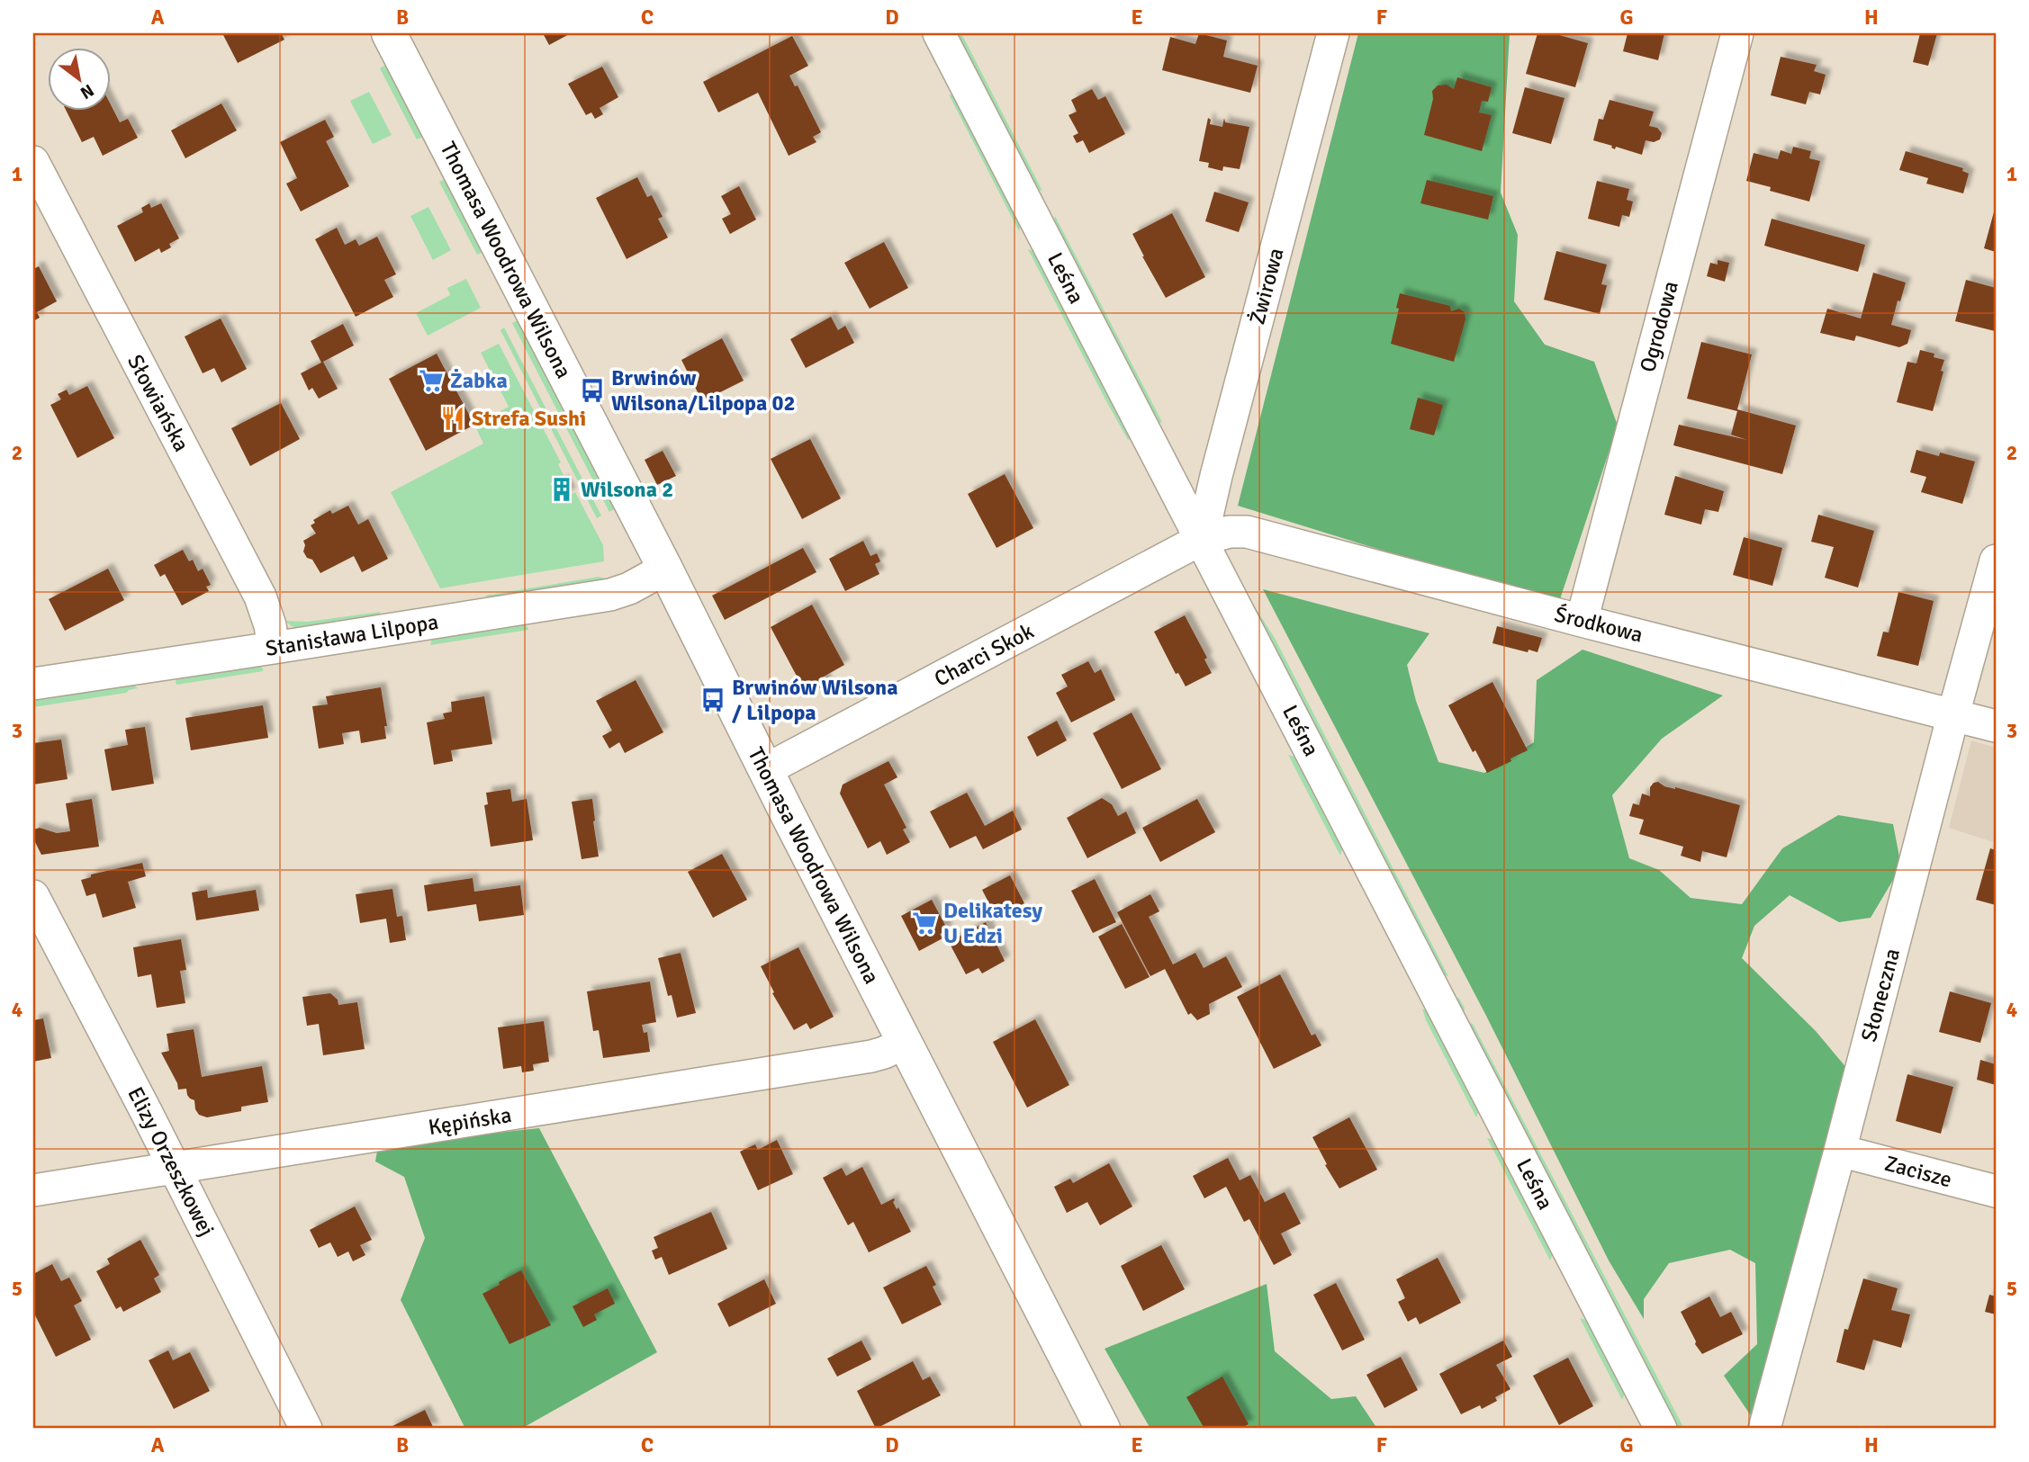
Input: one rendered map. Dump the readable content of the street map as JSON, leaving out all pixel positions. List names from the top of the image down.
{
  "streets": {
    "street": [
      "Thomasa Woodrowa Wilsona",
      "Leśna",
      "Żwirowa",
      "Ogrodowa",
      "Słowiańska",
      "Środkowa",
      "Stanisława Lilpopa",
      "Charci Skok",
      "Słoneczna",
      "Kępińska",
      "Elizy Orzeszkowej",
      "Zacisze"
    ]
  },
  "crossings": [
    ["Thomasa Woodrowa Wilsona", "Stanisława Lilpopa"],
    ["Thomasa Woodrowa Wilsona", "Charci Skok"],
    ["Thomasa Woodrowa Wilsona", "Kępińska"],
    ["Leśna", "Żwirowa"],
    ["Leśna", "Środkowa"],
    ["Leśna", "Charci Skok"],
    ["Żwirowa", "Środkowa"],
    ["Żwirowa", "Charci Skok"],
    ["Ogrodowa", "Środkowa"],
    ["Słowiańska", "Stanisława Lilpopa"],
    ["Środkowa", "Charci Skok"],
    ["Środkowa", "Słoneczna"],
    ["Słoneczna", "Zacisze"],
    ["Kępińska", "Elizy Orzeszkowej"]
  ],
  "places": {
    "supermarket": ["Żabka", "Delikatesy U Edzi"],
    "bus stop": ["Brwinów Wilsona/Lilpopa 02", "Brwinów Wilsona / Lilpopa"],
    "restaurant": ["Strefa Sushi"],
    "building": ["Wilsona 2"]
  },
  "north": "bottom right",
  "grid": {
    "columns": [
      "A",
      "B",
      "C",
      "D",
      "E",
      "F",
      "G",
      "H"
    ],
    "rows": [
      "1",
      "2",
      "3",
      "4",
      "5"
    ]
  }
}
